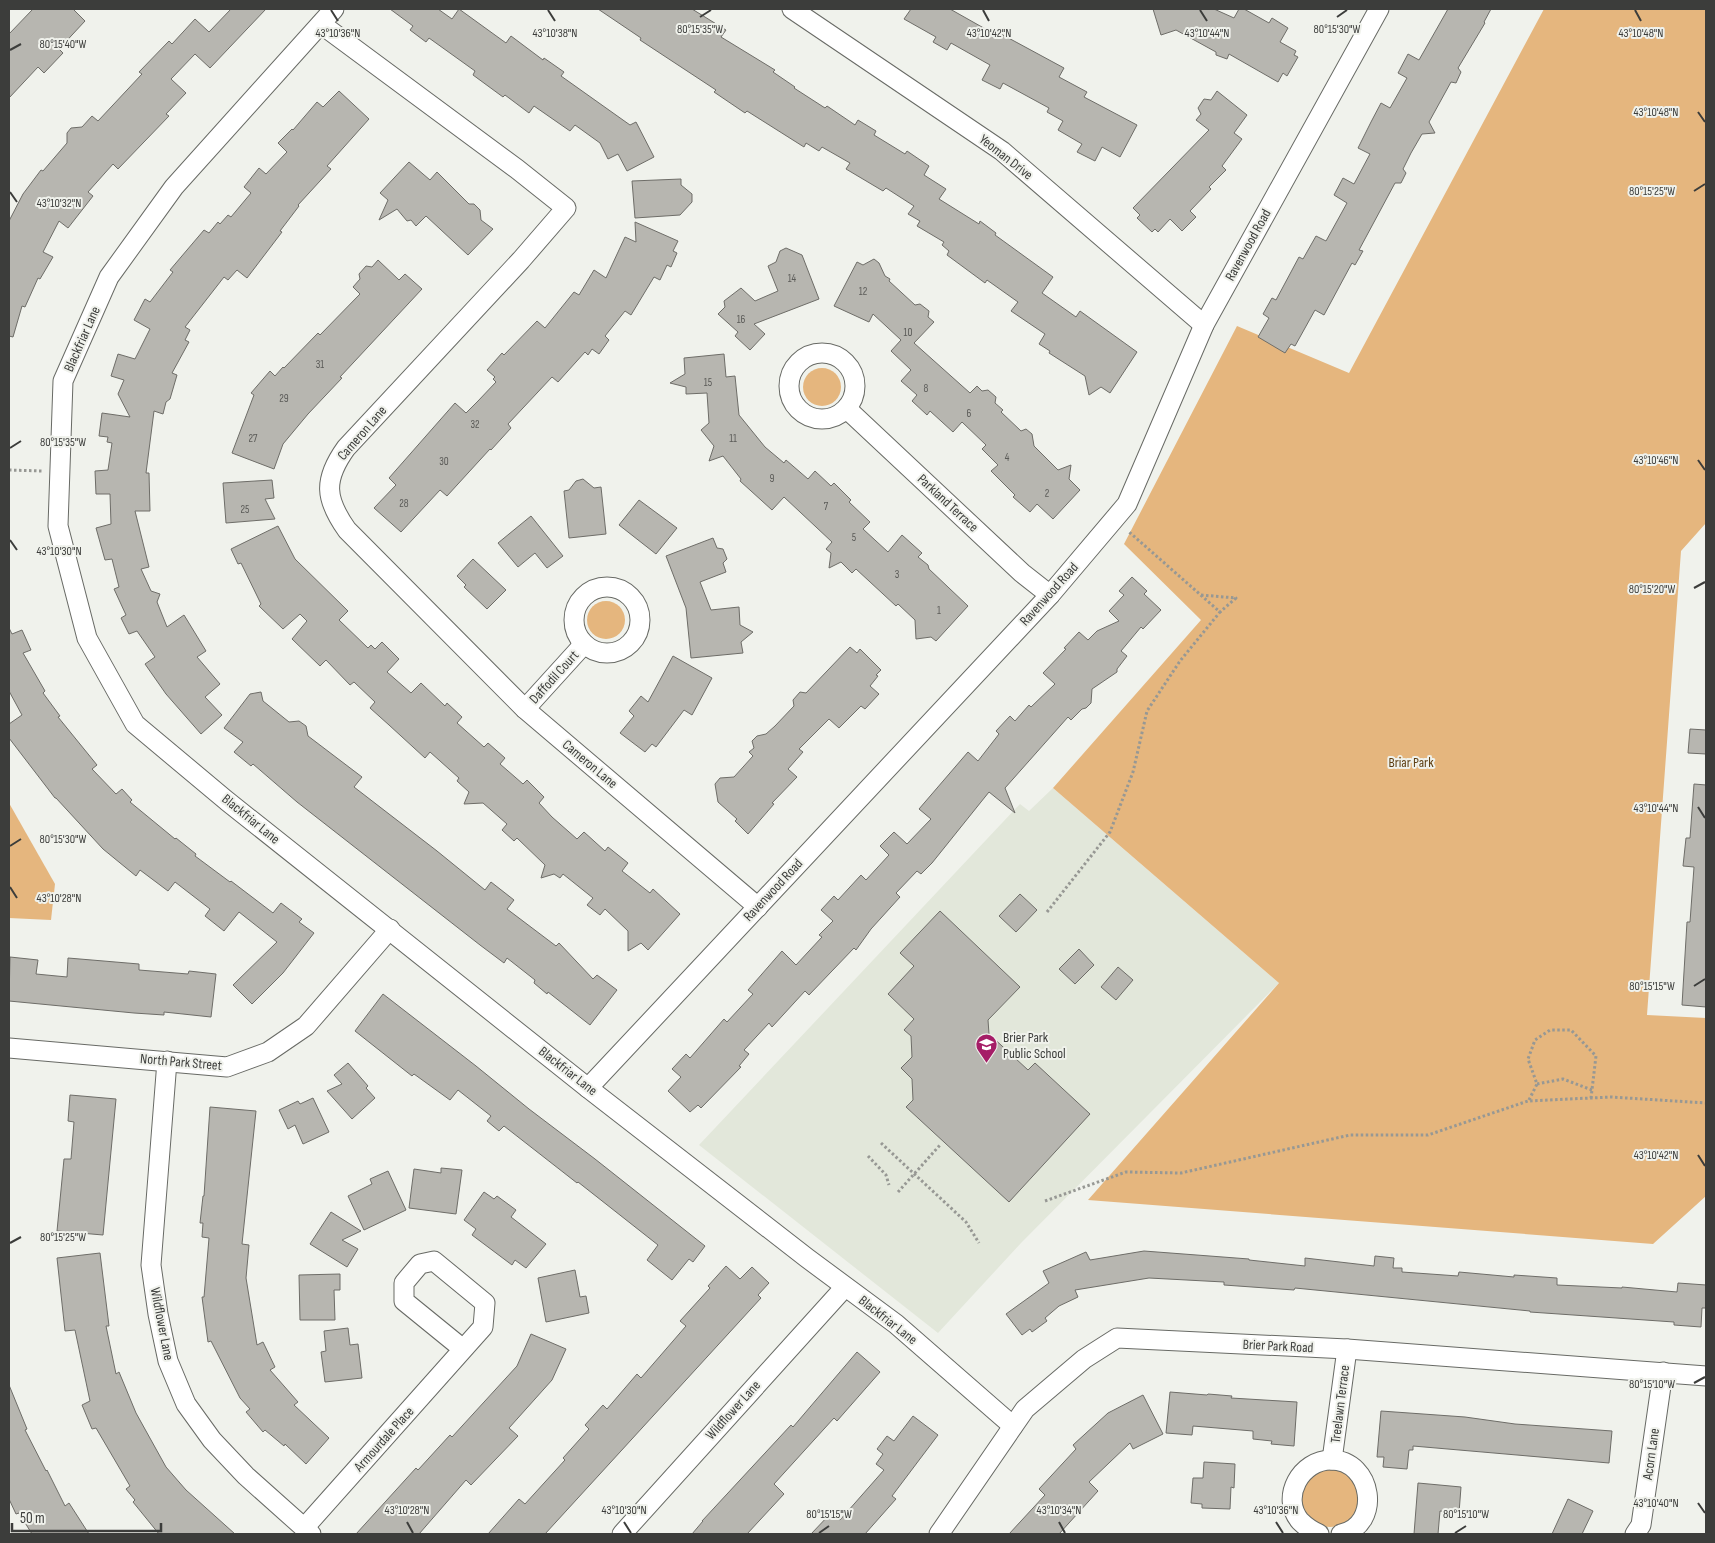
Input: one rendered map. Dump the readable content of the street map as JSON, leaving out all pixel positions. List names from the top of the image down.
{
  "streets": {
    "street": [
      "Yeoman Drive",
      "Ravenwood Road",
      "Blackfriar Lane",
      "Cameron Lane",
      "Parkland Terrace",
      "Daffodil Court",
      "North Park Street",
      "Wildflower Lane",
      "Brier Park Road",
      "Treelawn Terrace",
      "Armourdale Place",
      "Acorn Lane"
    ]
  },
  "crossings": [
    ["Yeoman Drive", "Ravenwood Road"],
    ["Ravenwood Road", "Blackfriar Lane"],
    ["Ravenwood Road", "Cameron Lane"],
    ["Ravenwood Road", "Parkland Terrace"],
    ["Blackfriar Lane", "Cameron Lane"],
    ["Blackfriar Lane", "North Park Street"],
    ["Blackfriar Lane", "Wildflower Lane"],
    ["Blackfriar Lane", "Brier Park Road"],
    ["Cameron Lane", "Daffodil Court"],
    ["North Park Street", "Wildflower Lane"],
    ["Wildflower Lane", "Armourdale Place"],
    ["Brier Park Road", "Treelawn Terrace"],
    ["Brier Park Road", "Acorn Lane"]
  ],
  "parks": ["Briar Park"],
  "places": {
    "school or university": ["Brier Park Public School"]
  },
  "house_numbers": [
    "14",
    "12",
    "16",
    "10",
    "31",
    "15",
    "8",
    "29",
    "6",
    "32",
    "27",
    "11",
    "4",
    "30",
    "9",
    "2",
    "28",
    "7",
    "25",
    "5",
    "3",
    "1"
  ],
  "scale_bar": "50 m",
  "coordinates": [
    "80°15'35\"W",
    "80°15'30\"W",
    "43°10'36\"N",
    "43°10'38\"N",
    "43°10'42\"N",
    "43°10'44\"N",
    "43°10'48\"N",
    "80°15'40\"W",
    "80°15'25\"W",
    "43°10'32\"N",
    "43°10'46\"N",
    "43°10'30\"N",
    "80°15'20\"W",
    "43°10'28\"N",
    "80°15'15\"W",
    "80°15'10\"W",
    "43°10'40\"N",
    "43°10'34\"N"
  ]
}
